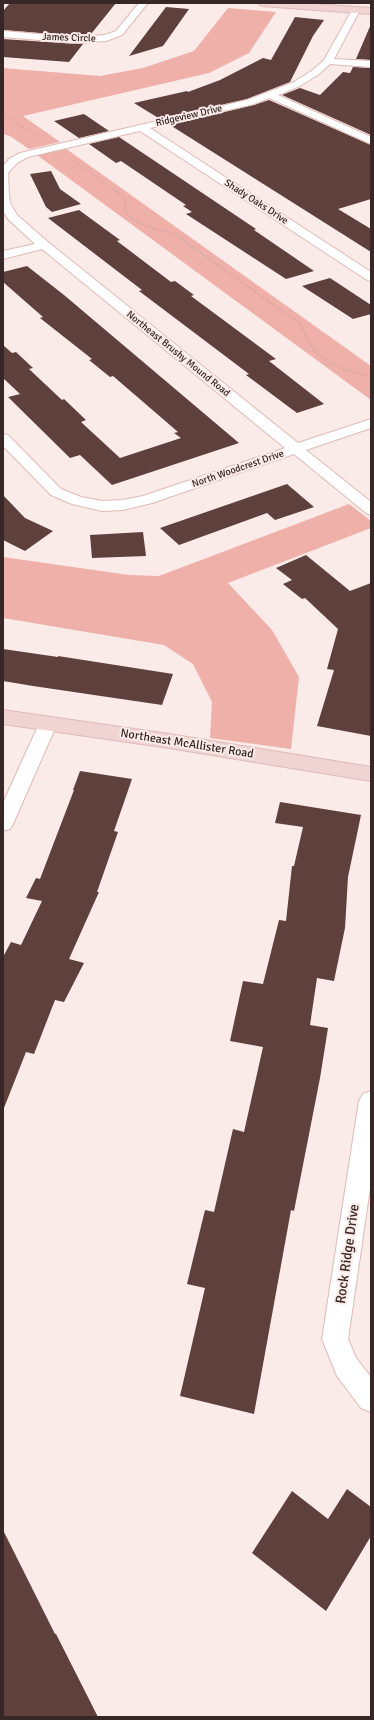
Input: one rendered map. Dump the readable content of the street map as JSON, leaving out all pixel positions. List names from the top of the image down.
{
  "streets": {
    "street": [
      "James Circle",
      "Ridgeview Drive",
      "Shady Oaks Drive",
      "Northeast Brushy Mound Road",
      "North Woodcrest Drive",
      "Northeast McAllister Road",
      "Rock Ridge Drive"
    ]
  },
  "crossings": [
    ["Ridgeview Drive", "Shady Oaks Drive"],
    ["Ridgeview Drive", "Northeast Brushy Mound Road"],
    ["Northeast Brushy Mound Road", "North Woodcrest Drive"]
  ]
}
